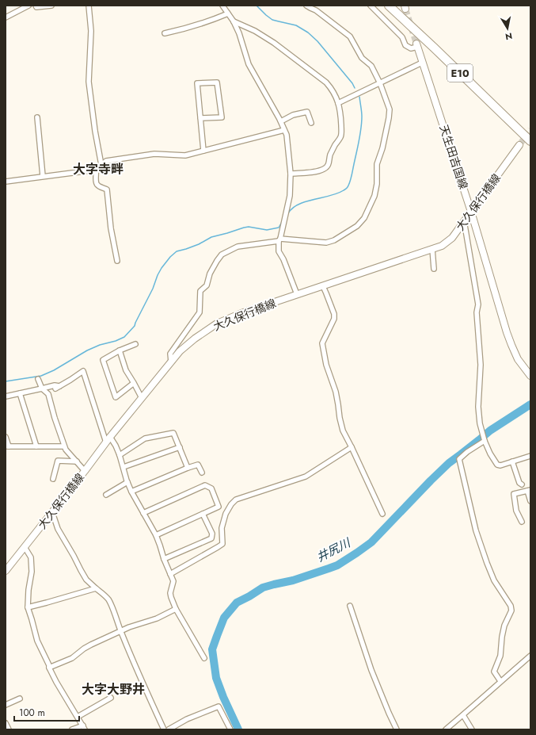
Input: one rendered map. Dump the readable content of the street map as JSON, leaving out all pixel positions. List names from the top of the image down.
{
  "streets": {
    "highway": ["E10"],
    "main road": ["天生田吉国線", "大久保行橋線"]
  },
  "crossings": [
    ["天生田吉国線", "大久保行橋線"]
  ],
  "districts": ["大字寺畔", "大字大野井"],
  "water": ["井尻川"],
  "scale_bar": "100 m",
  "north": "bottom"
}
